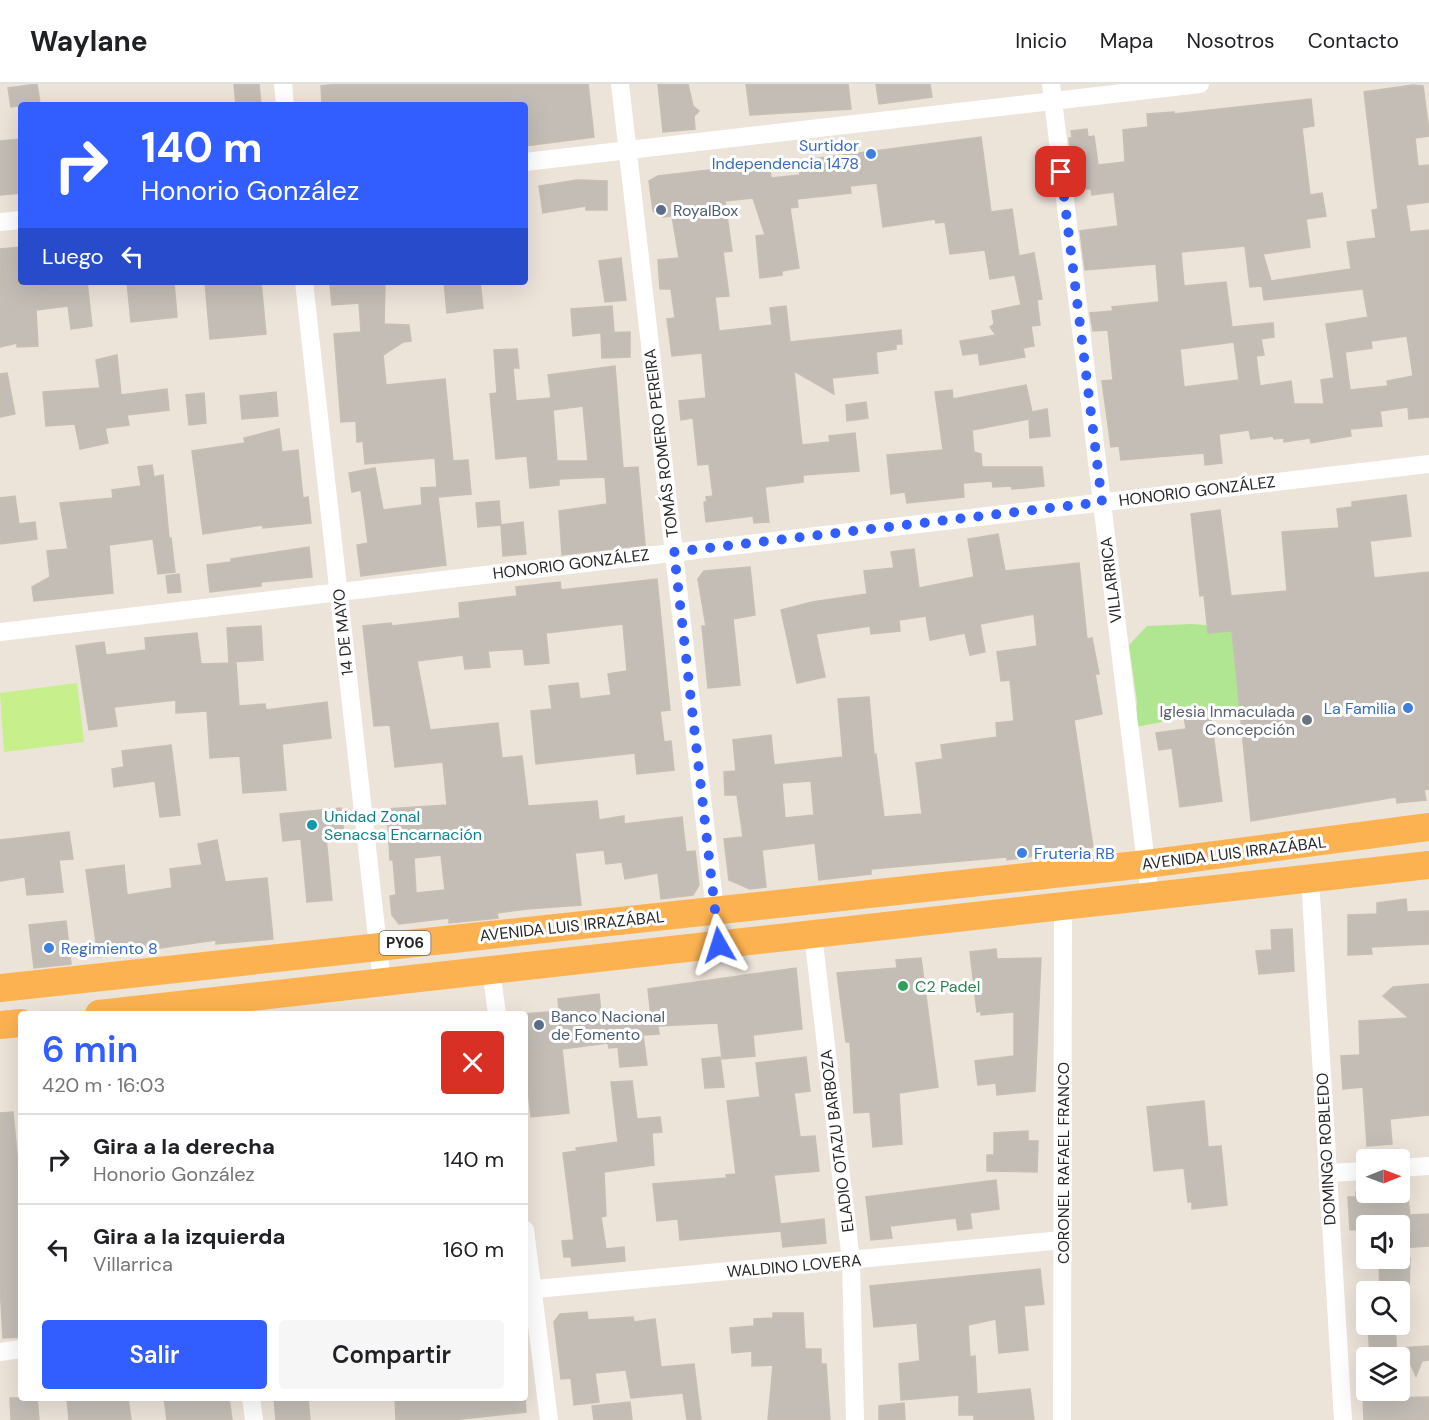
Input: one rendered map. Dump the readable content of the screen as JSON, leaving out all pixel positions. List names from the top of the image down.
{
  "streets": {
    "highway": ["AVENIDA LUIS IRRAZÁBAL", "PY06"],
    "street": [
      "TOMÁS ROMERO PEREIRA",
      "HONORIO GONZÁLEZ",
      "VILLARRICA",
      "14 DE MAYO",
      "ELADIO OTAZU BARBOZA",
      "DOMINGO ROBLEDO",
      "CORONEL RAFAEL FRANCO",
      "WALDINO LOVERA"
    ]
  },
  "crossings": [
    ["TOMÁS ROMERO PEREIRA", "HONORIO GONZÁLEZ"],
    ["TOMÁS ROMERO PEREIRA", "AVENIDA LUIS IRRAZÁBAL"],
    ["TOMÁS ROMERO PEREIRA", "PY06"],
    ["HONORIO GONZÁLEZ", "VILLARRICA"],
    ["HONORIO GONZÁLEZ", "14 DE MAYO"],
    ["VILLARRICA", "AVENIDA LUIS IRRAZÁBAL"],
    ["VILLARRICA", "PY06"],
    ["14 DE MAYO", "AVENIDA LUIS IRRAZÁBAL"],
    ["14 DE MAYO", "PY06"],
    ["PY06", "ELADIO OTAZU BARBOZA"],
    ["PY06", "DOMINGO ROBLEDO"],
    ["PY06", "CORONEL RAFAEL FRANCO"],
    ["ELADIO OTAZU BARBOZA", "WALDINO LOVERA"],
    ["CORONEL RAFAEL FRANCO", "WALDINO LOVERA"]
  ],
  "places": [
    "Surtidor Independencia 1478",
    "RoyalBox",
    "La Familia",
    "Iglesia Inmaculada Concepción",
    "Unidad Zonal Senacsa Encarnación",
    "Fruteria RB",
    "Regimiento 8",
    "C2 Padel",
    "Banco Nacional de Fomento"
  ],
  "north": "right",
  "page": {
    "header": "Waylane",
    "nav": [
      "Inicio",
      "Mapa",
      "Nosotros",
      "Contacto"
    ],
    "turn": ["140 m", "Honorio González"],
    "then": "Luego",
    "heading": ["6 min", "420 m · 16:03"],
    "list": [
      {
        "name": "Gira a la derecha",
        "note": "Honorio González",
        "value": "140 m"
      },
      {
        "name": "Gira a la izquierda",
        "note": "Villarrica",
        "value": "160 m"
      }
    ],
    "buttons": ["Salir", "Compartir"]
  }
}
